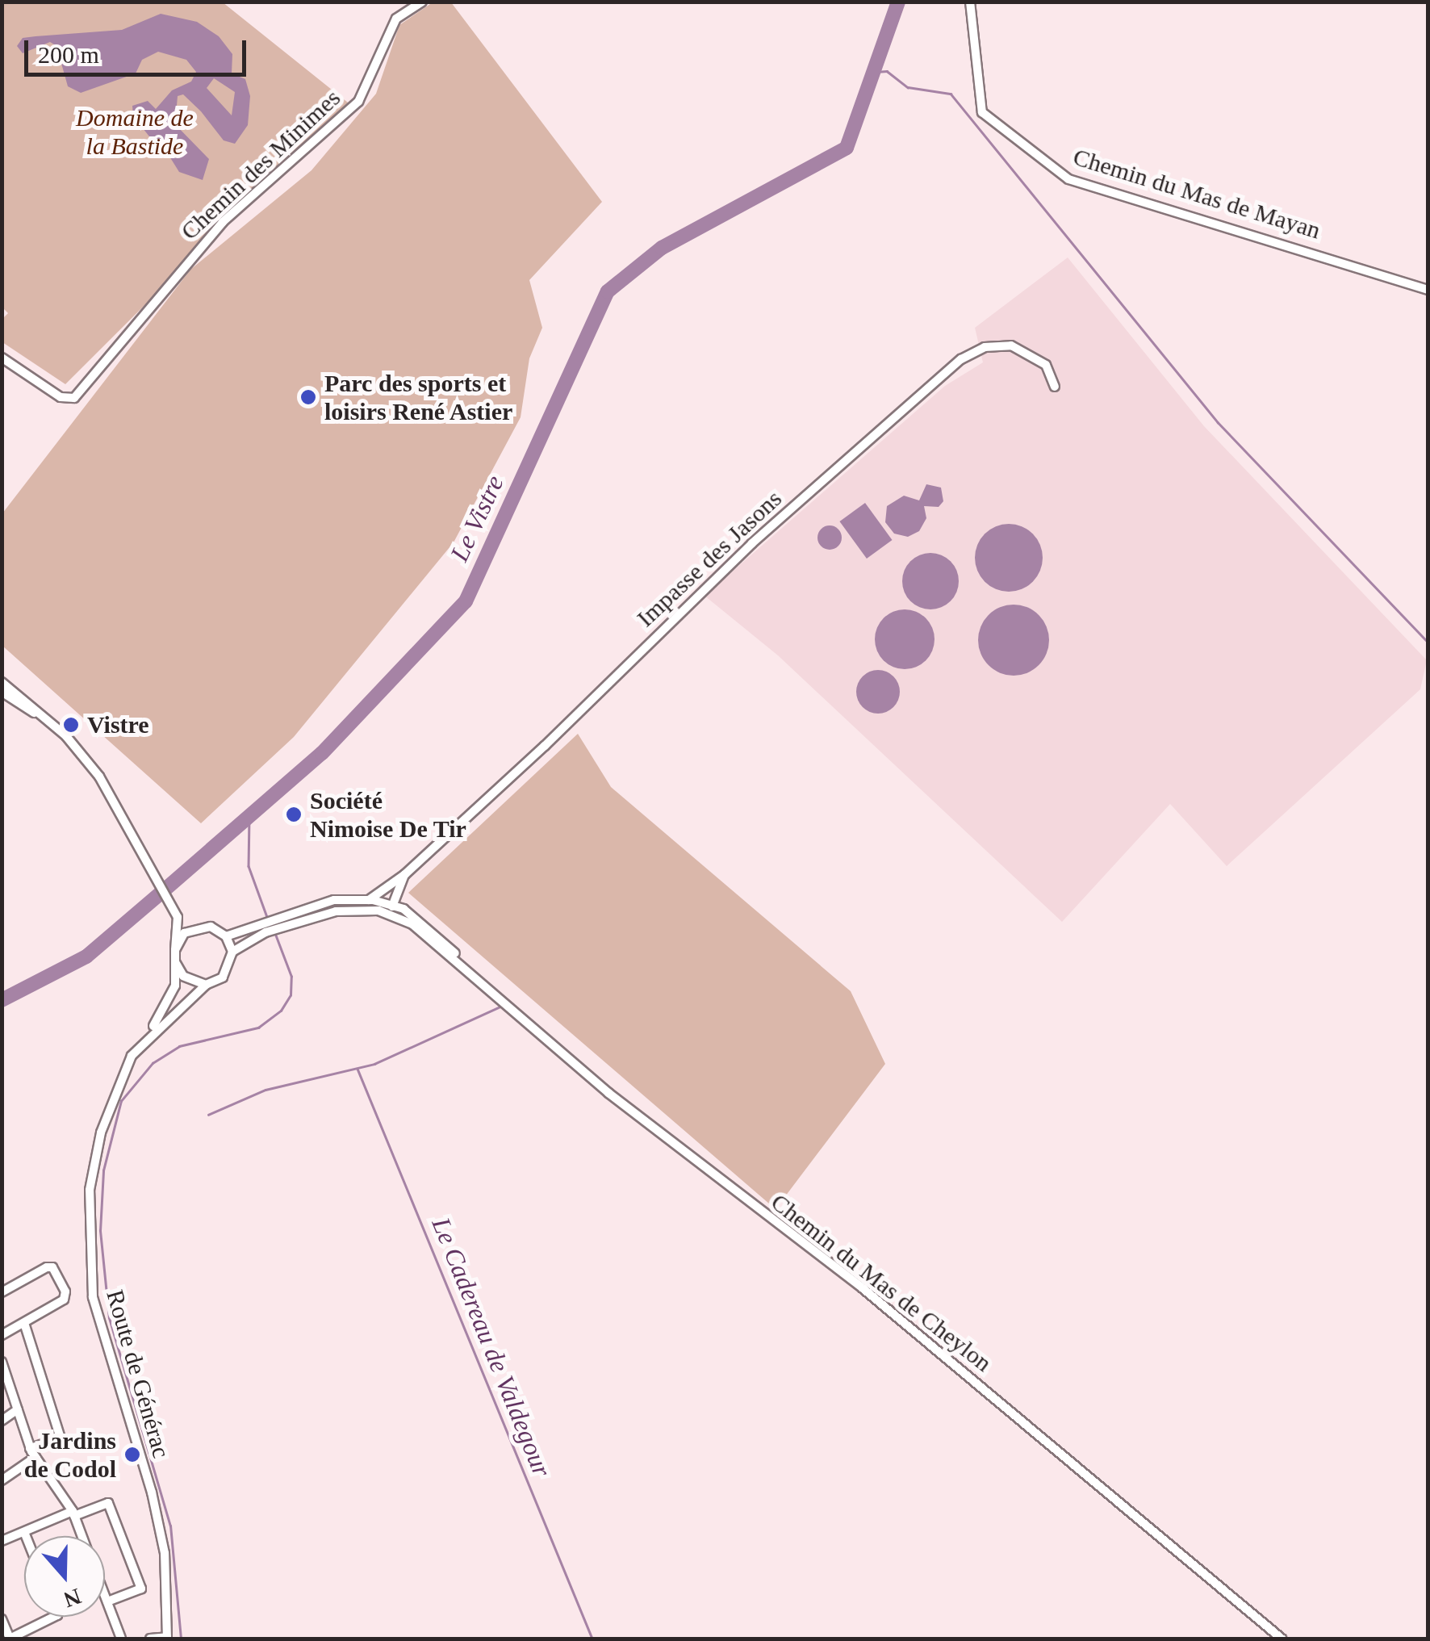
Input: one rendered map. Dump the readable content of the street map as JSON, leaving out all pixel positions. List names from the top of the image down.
{
  "streets": {
    "street": [
      "Chemin des Minimes",
      "Chemin du Mas de Mayan",
      "Impasse des Jasons",
      "Chemin du Mas de Cheylon",
      "Route de Générac"
    ]
  },
  "crossings": [
    ["Impasse des Jasons", "Chemin du Mas de Cheylon"],
    ["Chemin du Mas de Cheylon", "Route de Générac"]
  ],
  "water": ["Le Vistre", "Le Cadereau de Valdegour"],
  "parks": ["Domaine de la Bastide"],
  "places": [
    "Parc des sports et loisirs René Astier",
    "Vistre",
    "Société Nimoise De Tir",
    "Jardins de Codol"
  ],
  "scale_bar": "200 m",
  "north": "bottom"
}
